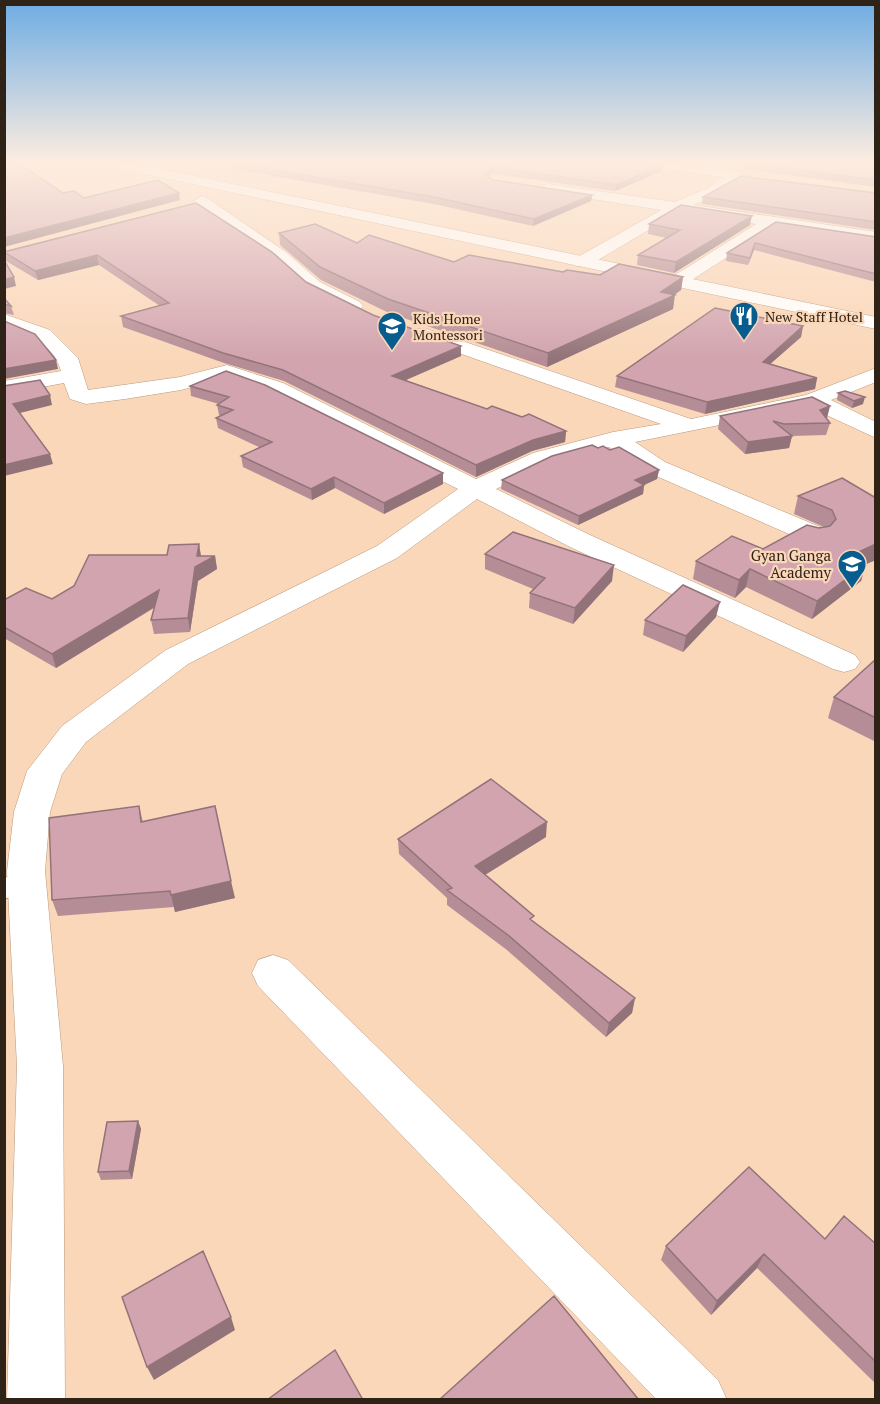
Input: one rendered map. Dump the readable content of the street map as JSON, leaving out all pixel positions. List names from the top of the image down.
{
  "places": {
    "restaurant": ["New Staff Hotel"],
    "school or university": ["Kids Home Montessori", "Gyan Ganga Academy"]
  }
}
